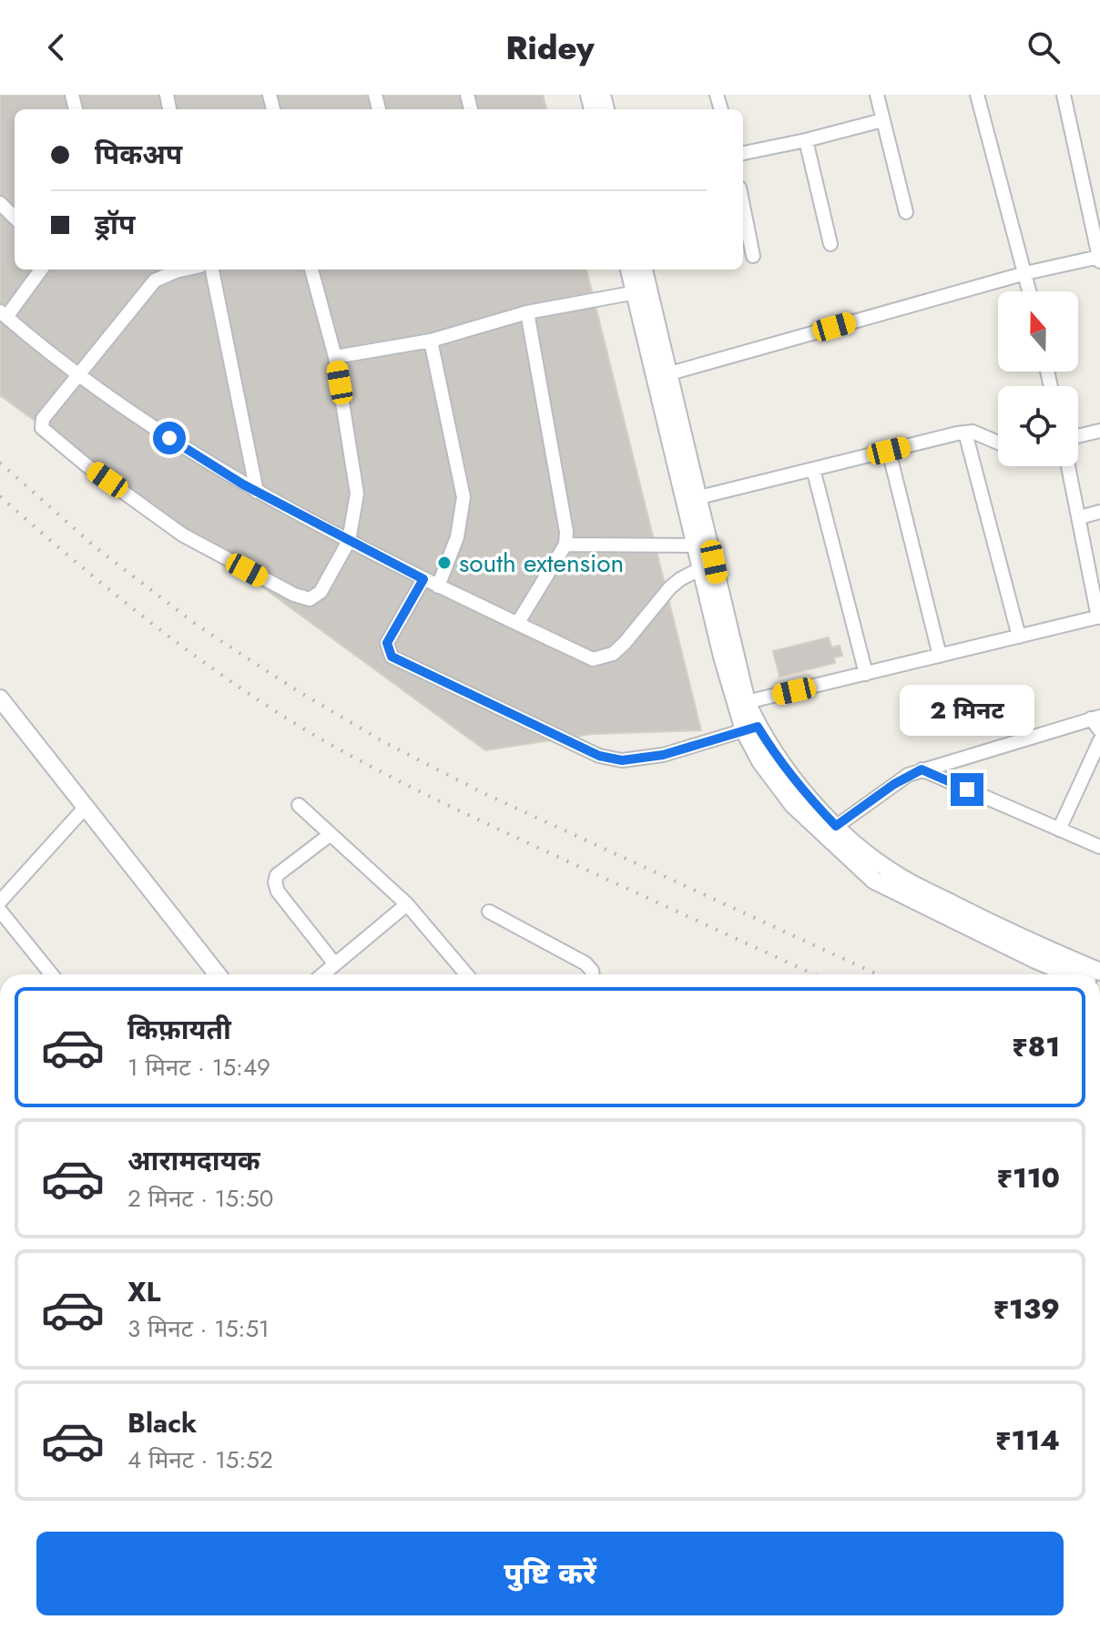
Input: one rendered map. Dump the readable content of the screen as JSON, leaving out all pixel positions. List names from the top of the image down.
{
  "places": ["south extension"],
  "north": "top",
  "page": {
    "header": "Ridey",
    "banner": ["पिकअप", "ड्रॉप"],
    "bubble": "2 मिनट",
    "list": [
      {
        "name": "किफ़ायती",
        "note": "1 मिनट · 15:49",
        "value": "₹81"
      },
      {
        "name": "आरामदायक",
        "note": "2 मिनट · 15:50",
        "value": "₹110"
      },
      {
        "name": "XL",
        "note": "3 मिनट · 15:51",
        "value": "₹139"
      },
      {
        "name": "Black",
        "note": "4 मिनट · 15:52",
        "value": "₹114"
      }
    ],
    "buttons": "पुष्टि करें"
  }
}
